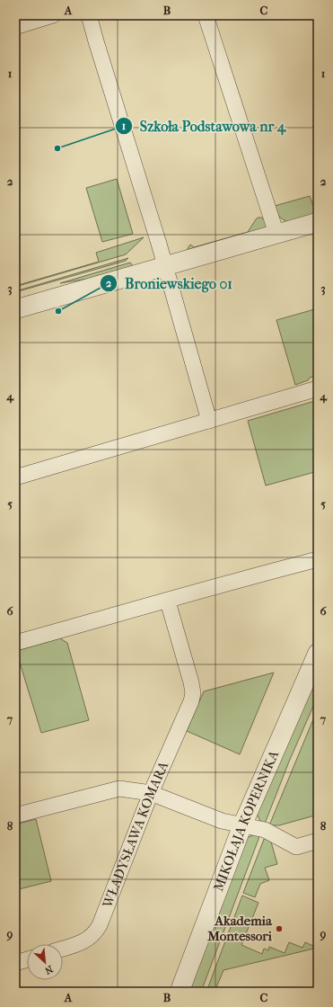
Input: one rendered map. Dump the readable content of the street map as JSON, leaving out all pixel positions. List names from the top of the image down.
{
  "streets": {
    "street": ["MIKOŁAJA KOPERNIKA", "WŁADYSŁAWA KOMARA"]
  },
  "places": ["Szkoła Podstawowa nr 4", "Broniewskiego 01", "Akademia Montessori"],
  "north": "bottom right",
  "grid": {
    "columns": ["A", "B", "C"],
    "rows": [
      "1",
      "2",
      "3",
      "4",
      "5",
      "6",
      "7",
      "8",
      "9"
    ]
  }
}
